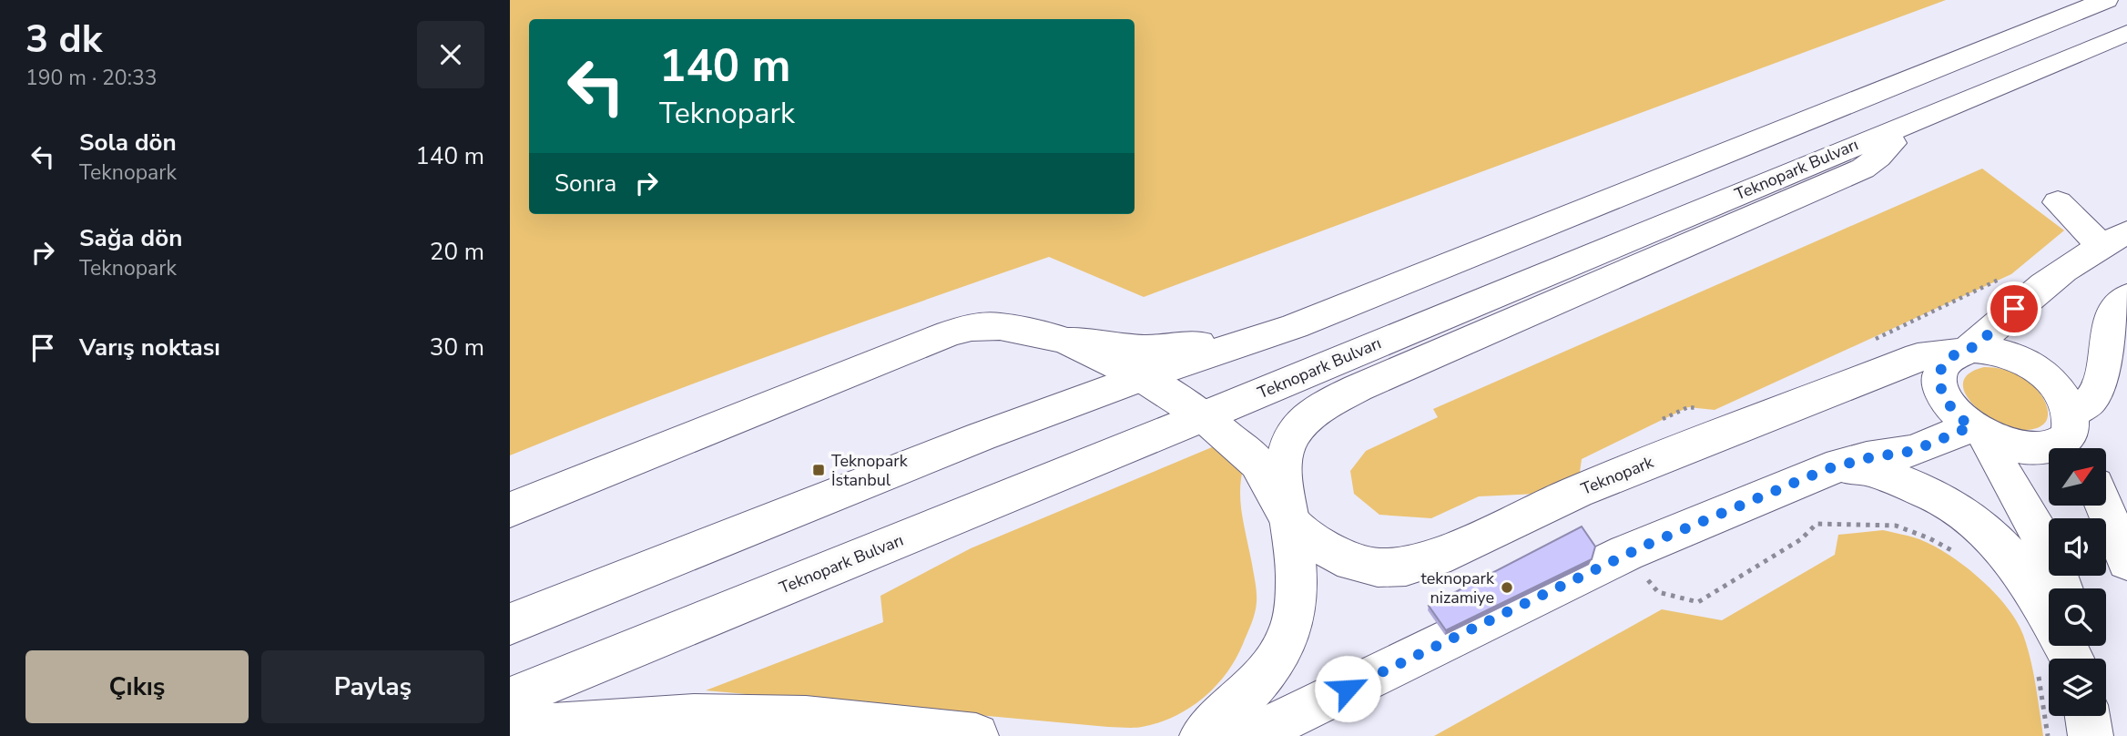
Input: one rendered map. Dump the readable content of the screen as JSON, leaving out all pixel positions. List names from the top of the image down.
{
  "streets": {
    "main road": ["Teknopark Bulvarı", "Teknopark"]
  },
  "places": {
    "transit": ["Teknopark İstanbul"],
    "other": ["teknopark nizamiye"]
  },
  "north": "top right",
  "page": {
    "heading": ["3 dk", "190 m · 20:33"],
    "turn": ["140 m", "Teknopark"],
    "list": [
      {
        "name": "Sola dön",
        "note": "Teknopark",
        "value": "140 m"
      },
      {
        "name": "Sağa dön",
        "note": "Teknopark",
        "value": "20 m"
      },
      {
        "name": "Varış noktası",
        "value": "30 m"
      }
    ],
    "then": "Sonra",
    "buttons": ["Çıkış", "Paylaş"]
  }
}
